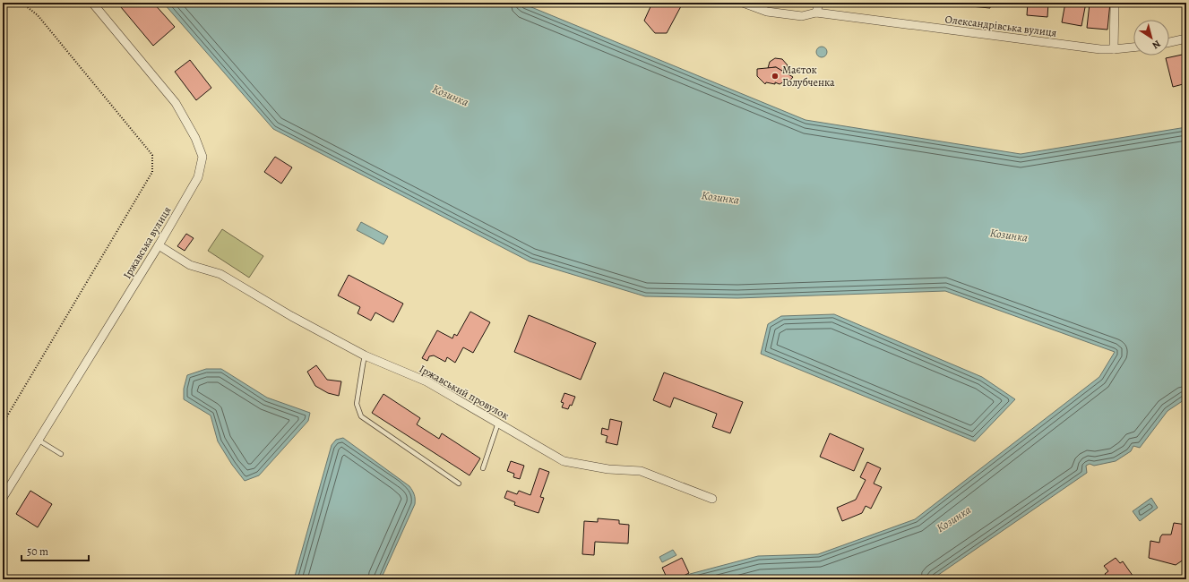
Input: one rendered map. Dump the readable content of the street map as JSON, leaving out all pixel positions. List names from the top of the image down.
{
  "streets": {
    "street": ["Олександрівська вулиця", "Іржавська вулиця", "Іржавський провулок"]
  },
  "crossings": [
    ["Іржавська вулиця", "Іржавський провулок"]
  ],
  "water": ["Козинка"],
  "places": ["Маєток Голубченка"],
  "scale_bar": "50 m",
  "north": "bottom right"
}
